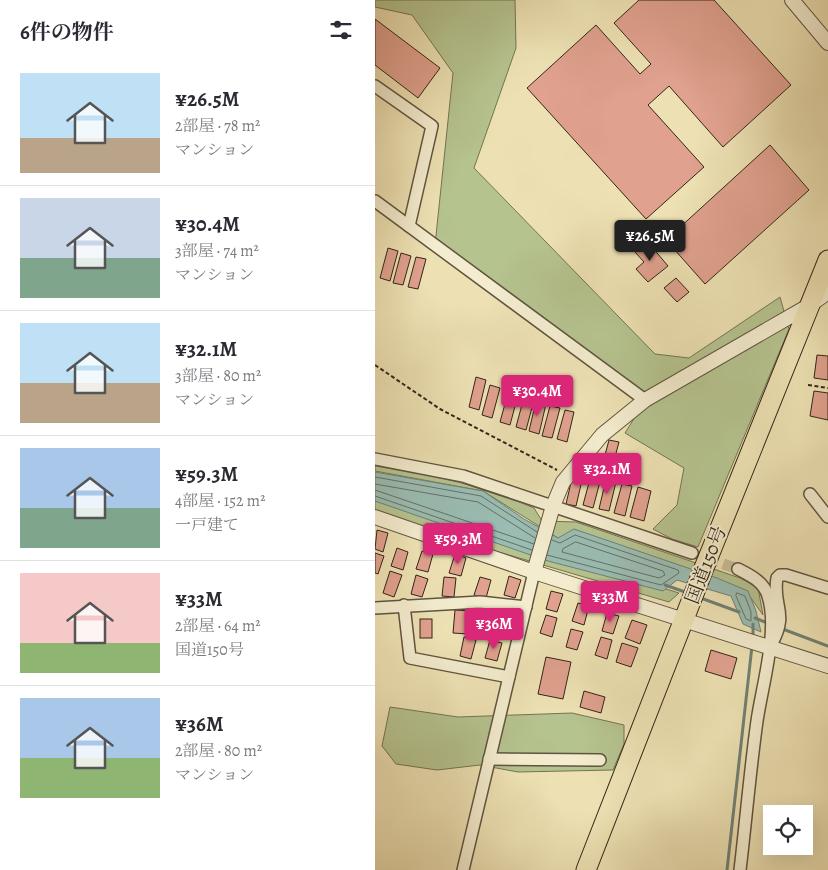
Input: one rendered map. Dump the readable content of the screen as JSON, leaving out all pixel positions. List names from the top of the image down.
{
  "streets": {
    "highway": ["国道150号"]
  },
  "page": {
    "heading": "6件の物件",
    "list": [
      {
        "name": "¥26.5M",
        "note": "2部屋 · 78 m² · マンション"
      },
      {
        "name": "¥30.4M",
        "note": "3部屋 · 74 m² · マンション"
      },
      {
        "name": "¥32.1M",
        "note": "3部屋 · 80 m² · マンション"
      },
      {
        "name": "¥59.3M",
        "note": "4部屋 · 152 m² · 一戸建て"
      },
      {
        "name": "¥33M",
        "note": "2部屋 · 64 m² · 国道150号"
      },
      {
        "name": "¥36M",
        "note": "2部屋 · 80 m² · マンション"
      }
    ],
    "price": [
      "¥26.5M",
      "¥30.4M",
      "¥32.1M",
      "¥59.3M",
      "¥33M",
      "¥36M"
    ]
  }
}
